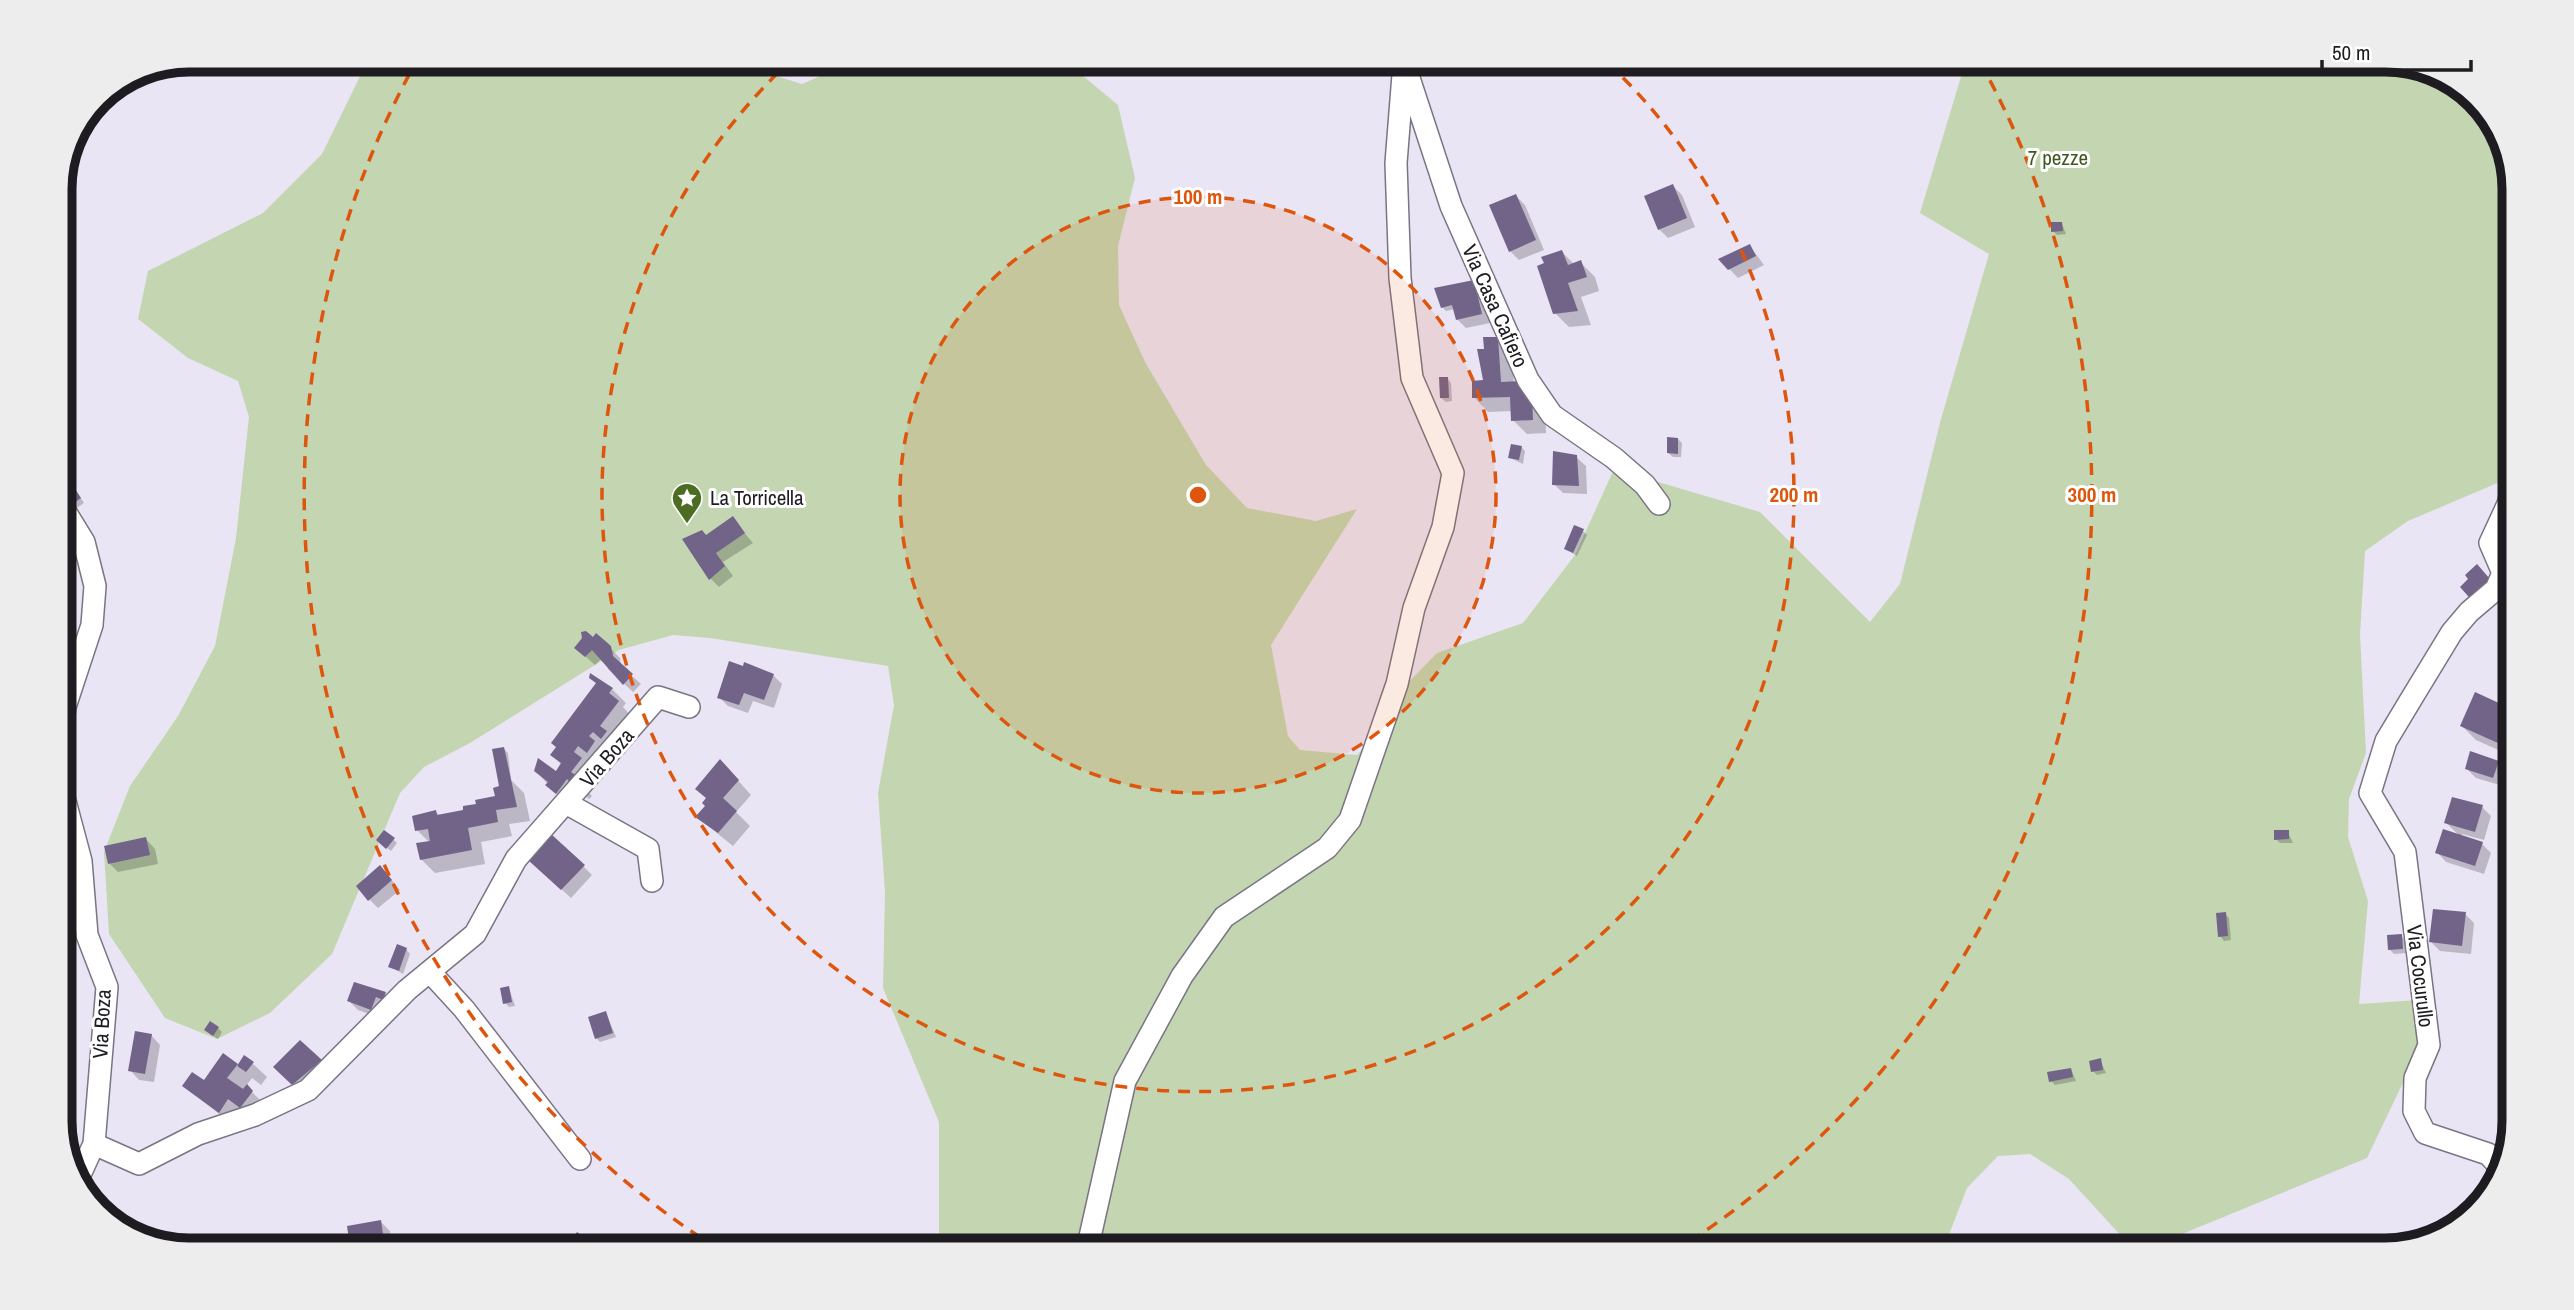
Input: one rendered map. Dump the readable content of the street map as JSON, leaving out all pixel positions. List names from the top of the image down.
{
  "streets": {
    "street": ["Via Casa Cafiero", "Via Boza", "Via Cocurullo"]
  },
  "parks": ["7 pezze"],
  "places": {
    "place": ["La Torricella"]
  },
  "scale_bar": "50 m",
  "rings": ["100 m", "200 m", "300 m"]
}
